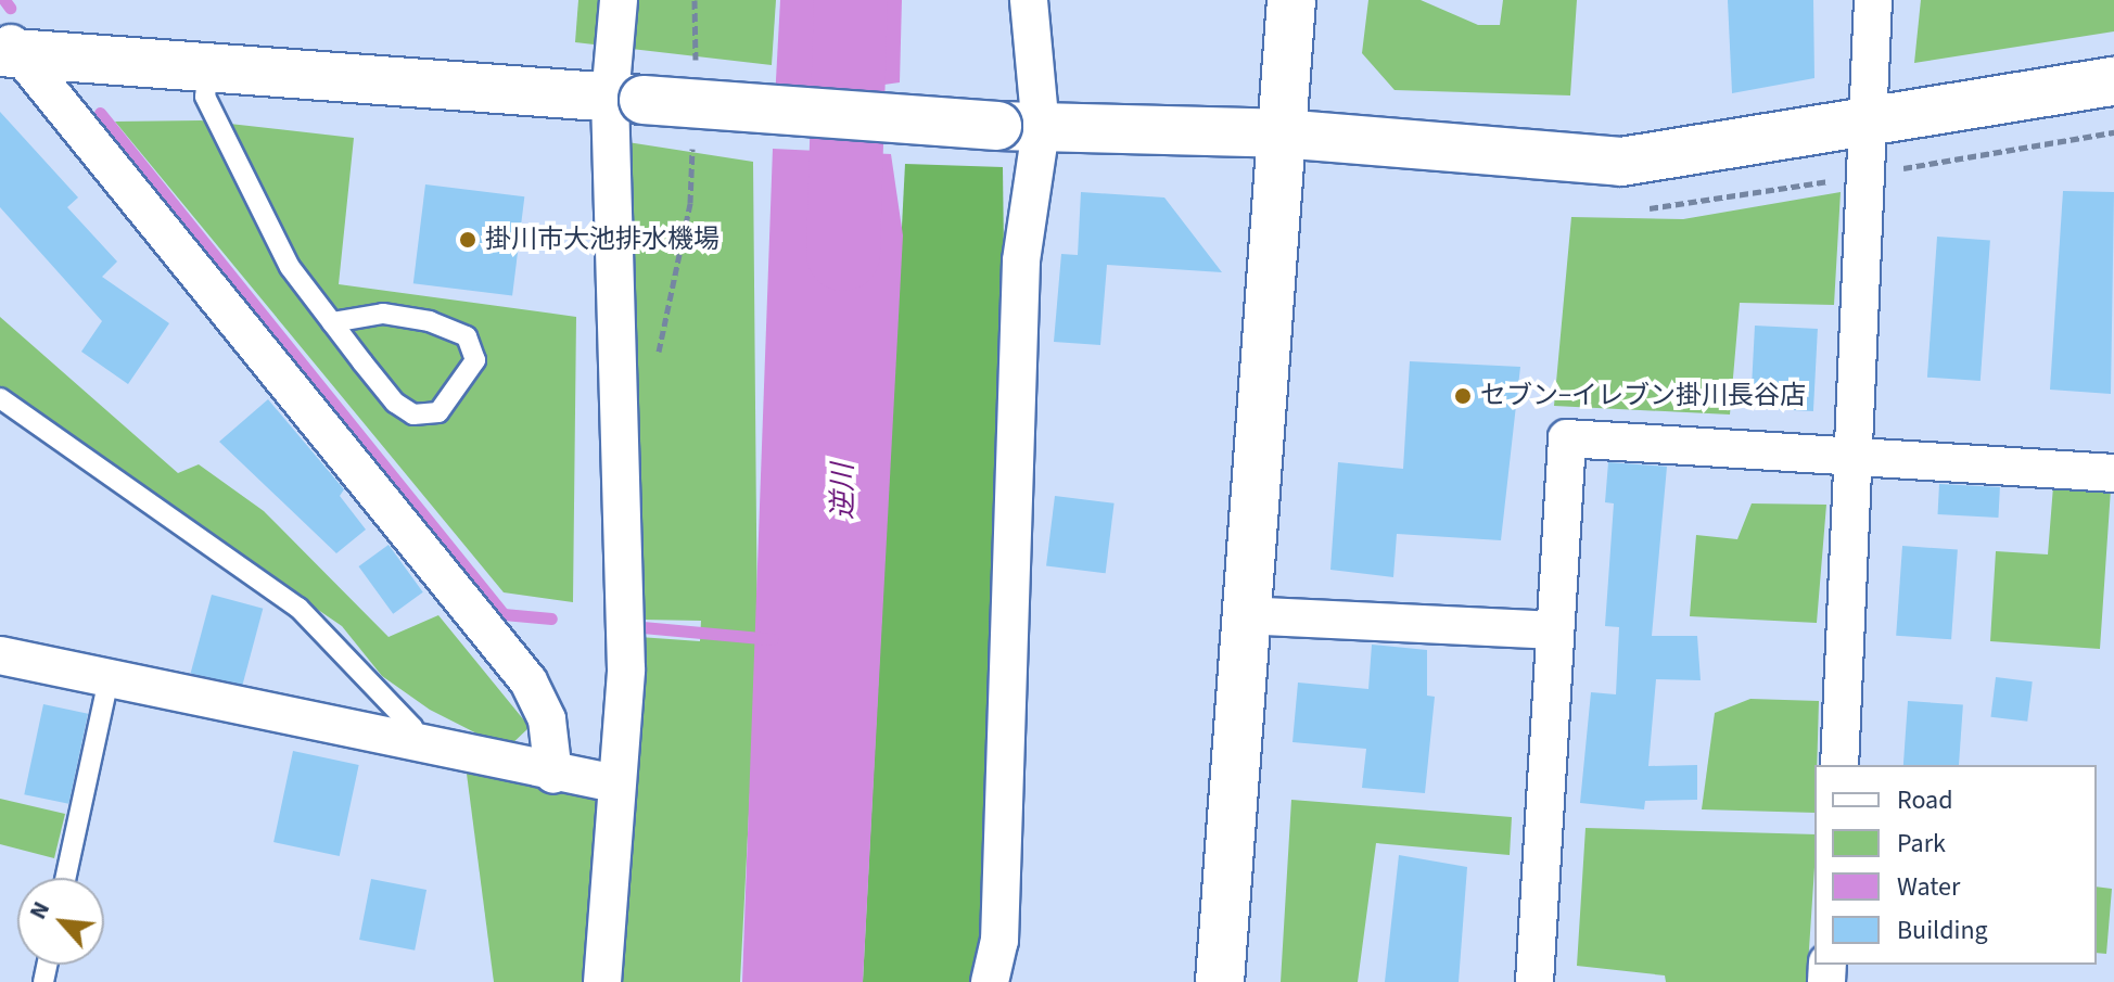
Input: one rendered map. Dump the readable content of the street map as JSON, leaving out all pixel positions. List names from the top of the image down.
{
  "water": ["逆川"],
  "places": ["掛川市大池排水機場", "セブン−イレブン掛川長谷店"],
  "legend": [
    "Road",
    "Park",
    "Water",
    "Building"
  ],
  "north": "top left"
}
